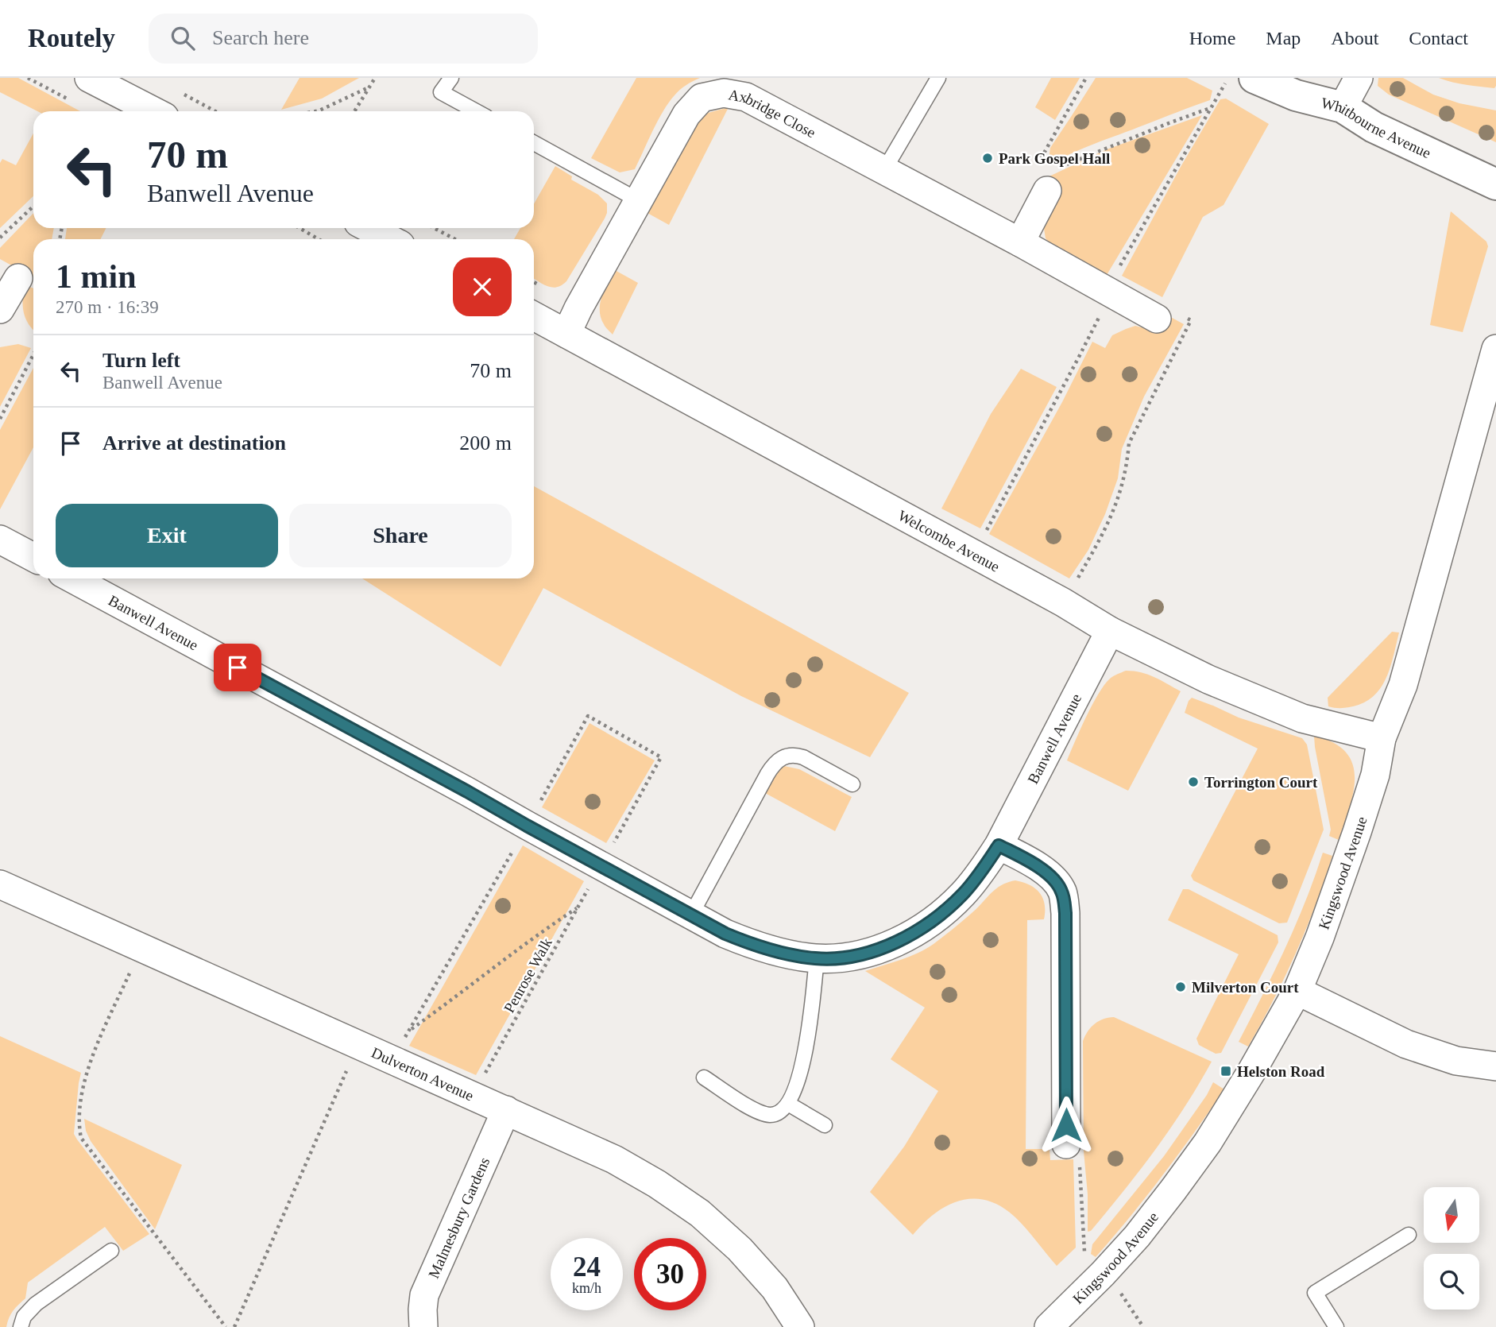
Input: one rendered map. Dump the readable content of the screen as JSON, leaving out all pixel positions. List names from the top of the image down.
{
  "streets": {
    "street": [
      "Axbridge Close",
      "Whitbourne Avenue",
      "Welcombe Avenue",
      "Banwell Avenue",
      "Kingswood Avenue",
      "Dulverton Avenue",
      "Malmesbury Gardens"
    ],
    "path": ["Penrose Walk"]
  },
  "crossings": [
    ["Axbridge Close", "Welcombe Avenue"],
    ["Welcombe Avenue", "Banwell Avenue"],
    ["Welcombe Avenue", "Kingswood Avenue"],
    ["Banwell Avenue", "Penrose Walk"],
    ["Penrose Walk", "Dulverton Avenue"],
    ["Dulverton Avenue", "Malmesbury Gardens"]
  ],
  "places": {
    "other": ["Park Gospel Hall", "Torrington Court", "Milverton Court"],
    "transit": ["Helston Road"]
  },
  "north": "bottom",
  "page": {
    "header": "Routely",
    "search": "Search here",
    "nav": [
      "Home",
      "Map",
      "About",
      "Contact"
    ],
    "turn": ["70 m", "Banwell Avenue"],
    "heading": ["1 min", "270 m · 16:39"],
    "list": [
      {
        "name": "Turn left",
        "note": "Banwell Avenue",
        "value": "70 m"
      },
      {
        "name": "Arrive at destination",
        "value": "200 m"
      }
    ],
    "buttons": ["Exit", "Share"],
    "speed": "24 km/h",
    "limit": "30"
  }
}
